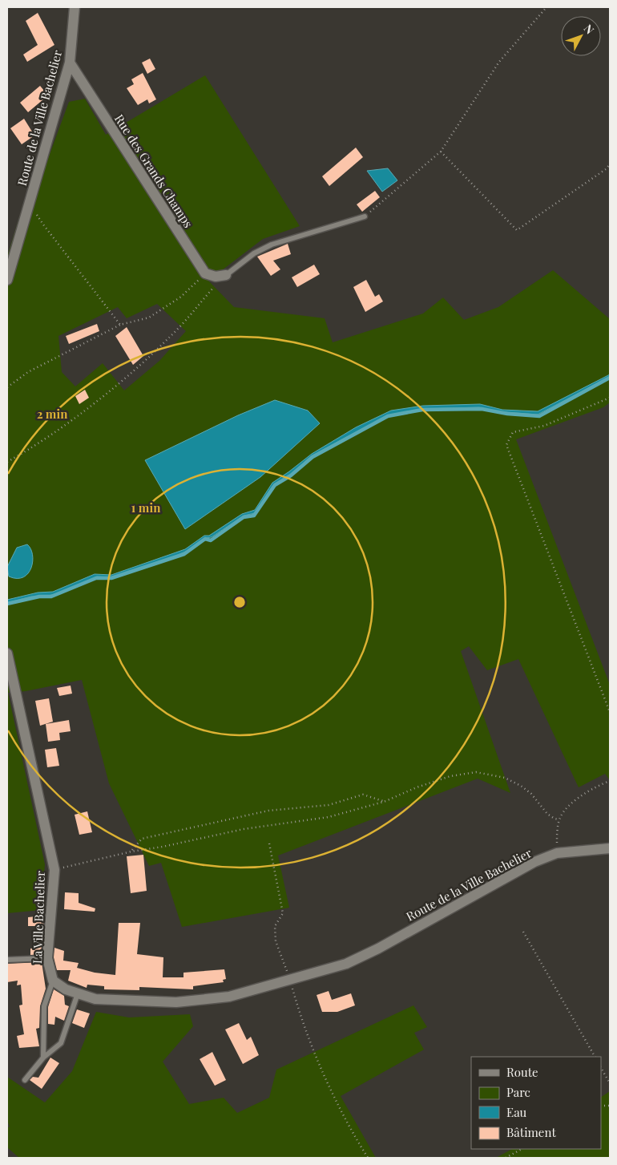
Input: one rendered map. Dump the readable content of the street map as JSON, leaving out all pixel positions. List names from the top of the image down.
{
  "streets": {
    "street": ["Route de la Ville Bachelier", "Rue des Grands Champs", "La Ville Bachelier"]
  },
  "crossings": [
    ["Route de la Ville Bachelier", "Rue des Grands Champs"]
  ],
  "legend": [
    "Route",
    "Parc",
    "Eau",
    "Bâtiment"
  ],
  "north": "top right",
  "rings": ["2 min", "1 min"]
}
